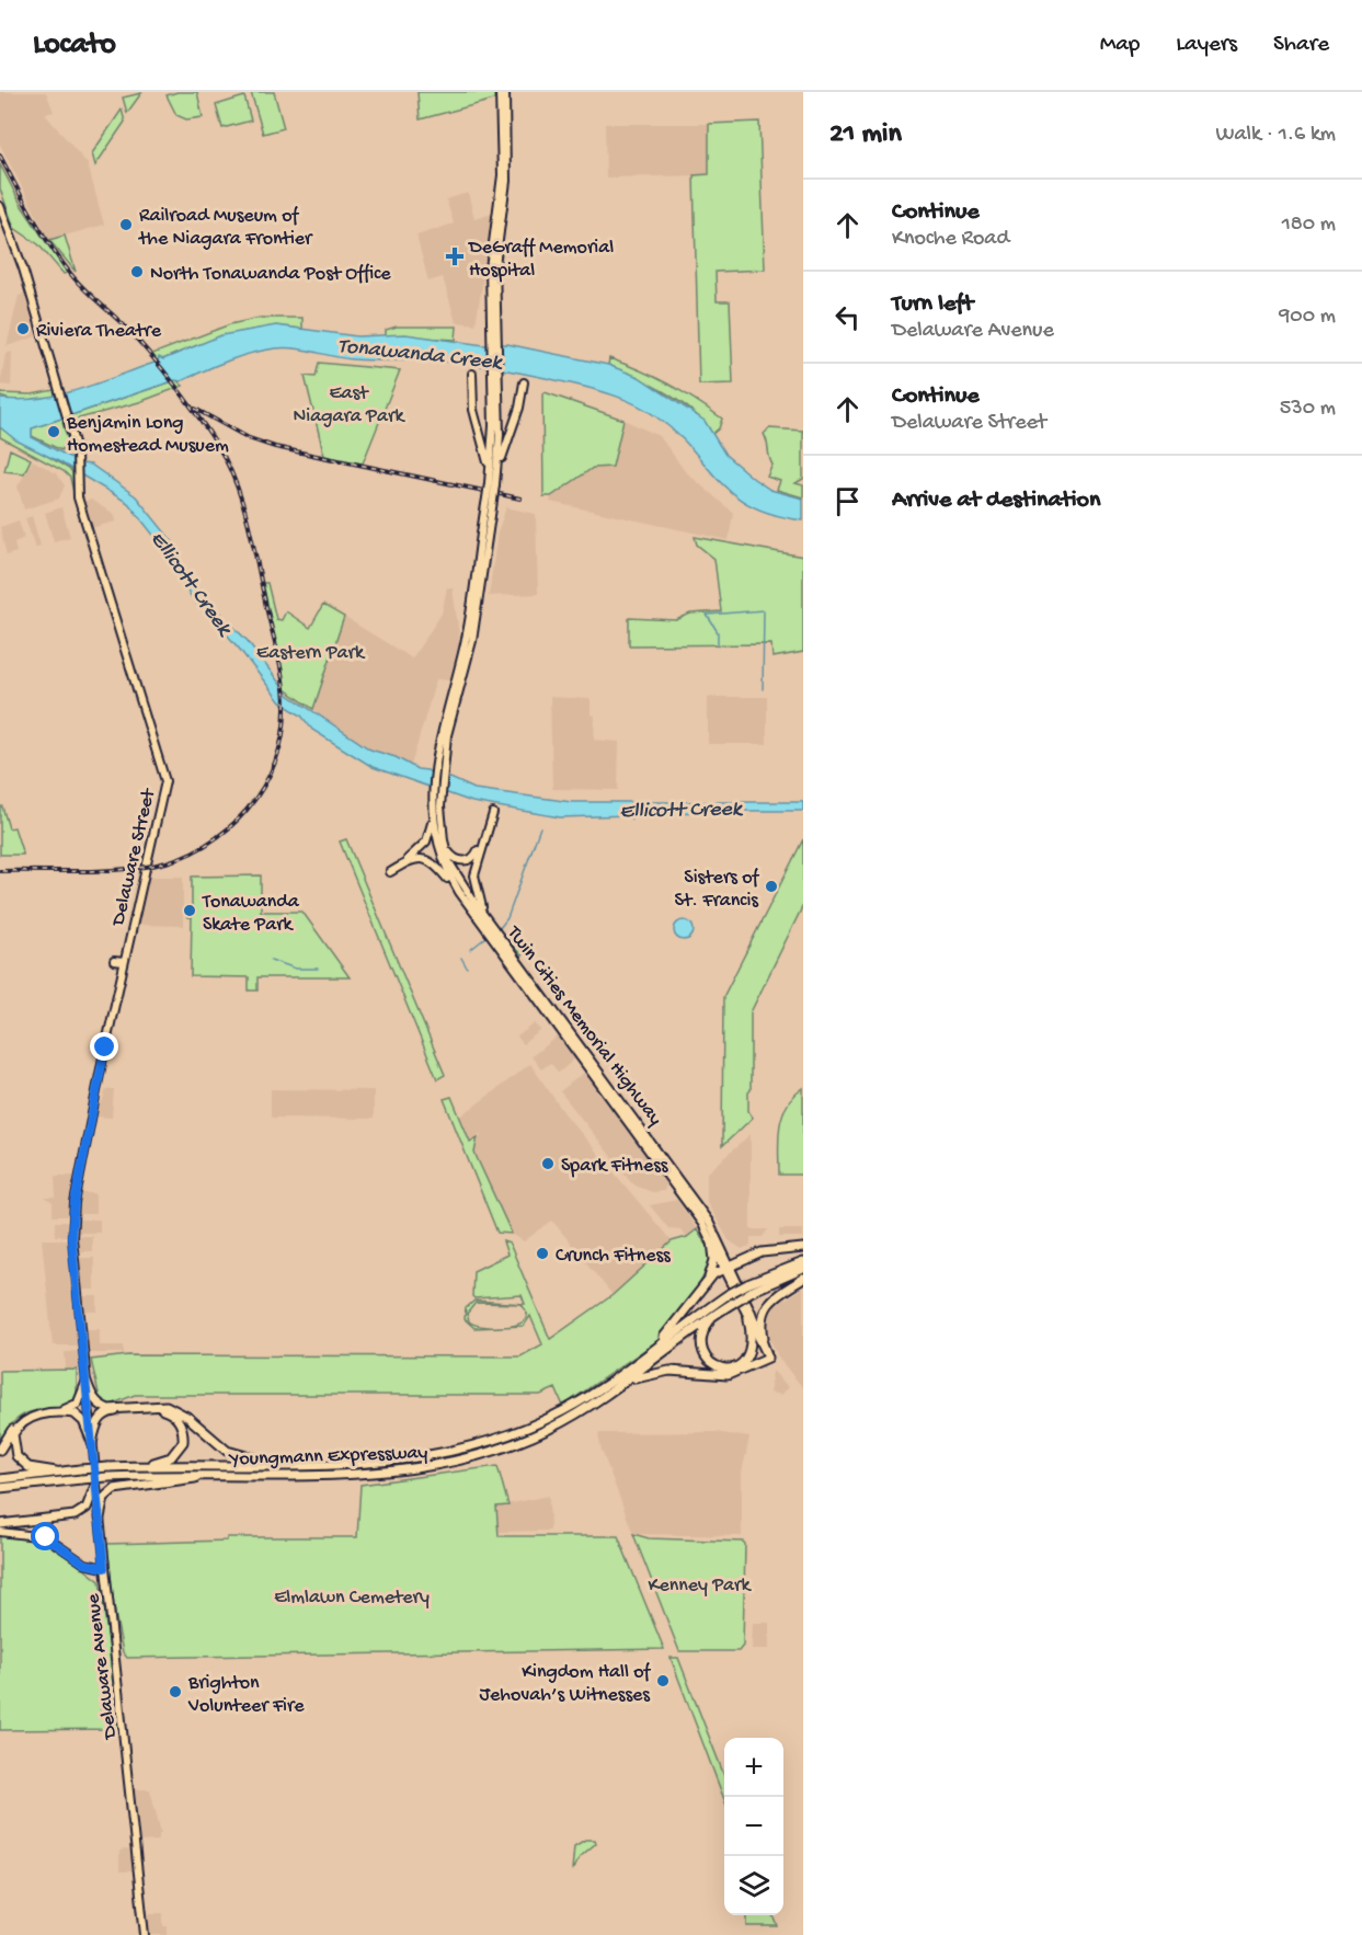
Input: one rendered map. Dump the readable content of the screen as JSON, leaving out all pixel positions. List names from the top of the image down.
{
  "streets": {
    "highway": ["Youngmann Expressway"],
    "main road": ["Delaware Street", "Twin Cities Memorial Highway", "Delaware Avenue"]
  },
  "crossings": [
    ["Delaware Street", "Delaware Avenue"]
  ],
  "water": ["Tonawanda Creek", "Ellicott Creek"],
  "parks": [
    "East Niagara Park",
    "Eastern Park",
    "Kenney Park",
    "Elmlawn Cemetery"
  ],
  "places": {
    "other": [
      "Railroad Museum of the Niagara Frontier",
      "North Tonawanda Post Office",
      "Riviera Theatre",
      "Benjamin Long Homestead Musuem",
      "Sisters of St. Francis",
      "Tonawanda Skate Park",
      "Spark Fitness",
      "Crunch Fitness",
      "Kingdom Hall of Jehovah’s Witnesses",
      "Brighton Volunteer Fire"
    ],
    "health": ["DeGraff Memorial Hospital"]
  },
  "page": {
    "header": "Locato",
    "nav": ["Map", "Layers", "Share"],
    "heading": ["21 min", "Walk · 1.6 km"],
    "list": [
      ["Continue", "Knoche Road", "180 m"],
      ["Turn left", "Delaware Avenue", "900 m"],
      ["Continue", "Delaware Street", "530 m"],
      "Arrive at destination"
    ],
    "map_buttons": ["+", "−"]
  }
}
